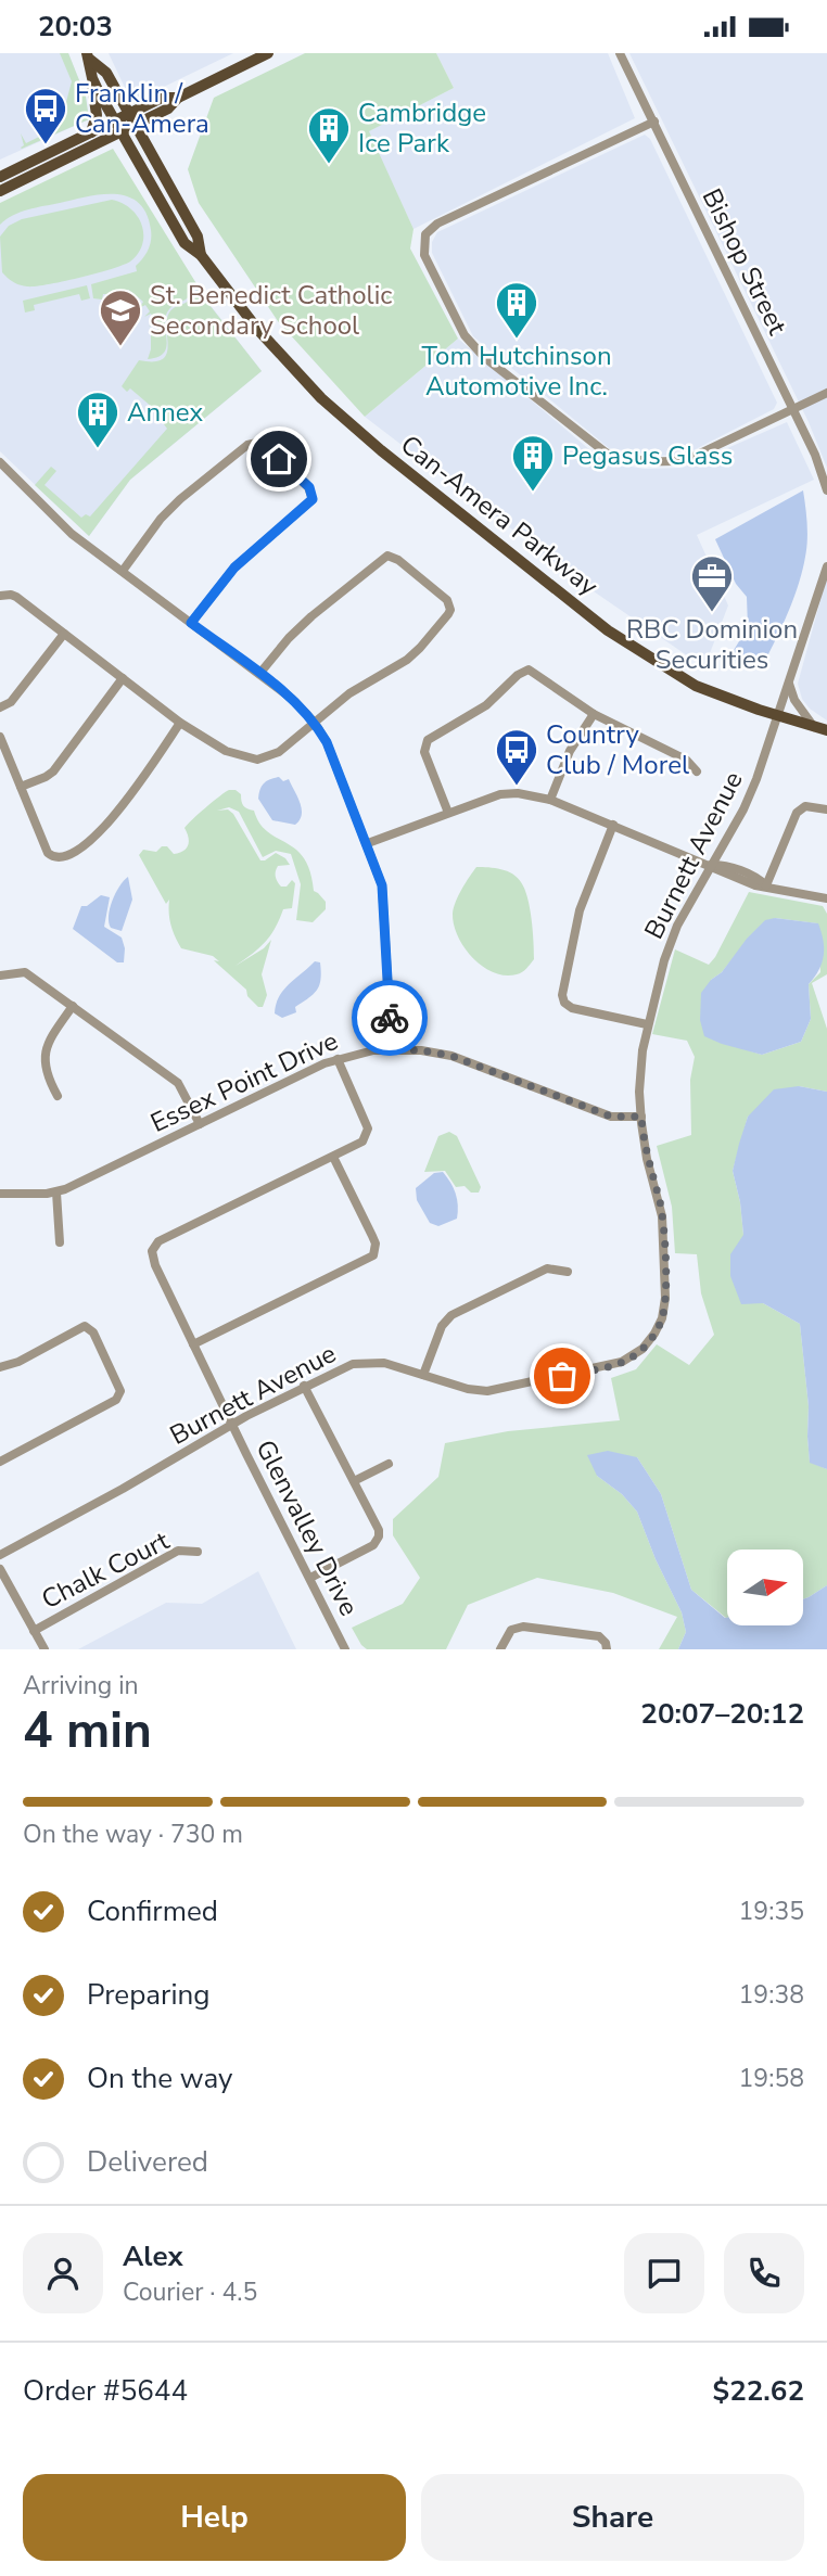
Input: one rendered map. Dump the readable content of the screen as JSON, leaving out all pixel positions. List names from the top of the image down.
{
  "streets": {
    "main road": ["Can-Amera Parkway"],
    "street": [
      "Bishop Street",
      "Burnett Avenue",
      "Essex Point Drive",
      "Glenvalley Drive",
      "Chalk Court"
    ]
  },
  "crossings": [
    ["Can-Amera Parkway", "Burnett Avenue"],
    ["Burnett Avenue", "Essex Point Drive"],
    ["Burnett Avenue", "Glenvalley Drive"]
  ],
  "places": {
    "bus stop": ["Franklin / Can-Amera", "Country Club / Morel"],
    "building": [
      "Cambridge Ice Park",
      "Tom Hutchinson Automotive Inc.",
      "Annex",
      "Pegasus Glass"
    ],
    "school or university": ["St. Benedict Catholic Secondary School"],
    "office": ["RBC Dominion Securities"]
  },
  "north": "right",
  "page": {
    "status": "20:03",
    "heading": ["4 min", "Arriving in", "20:07–20:12"],
    "panel": [
      "Alex",
      "Courier · 4.5",
      "Order #5644",
      "$22.62"
    ],
    "bar": "On the way · 730 m",
    "list": [
      ["Confirmed", "19:35"],
      ["Preparing", "19:38"],
      ["On the way", "19:58"],
      "Delivered"
    ],
    "buttons": ["Help", "Share"]
  }
}
